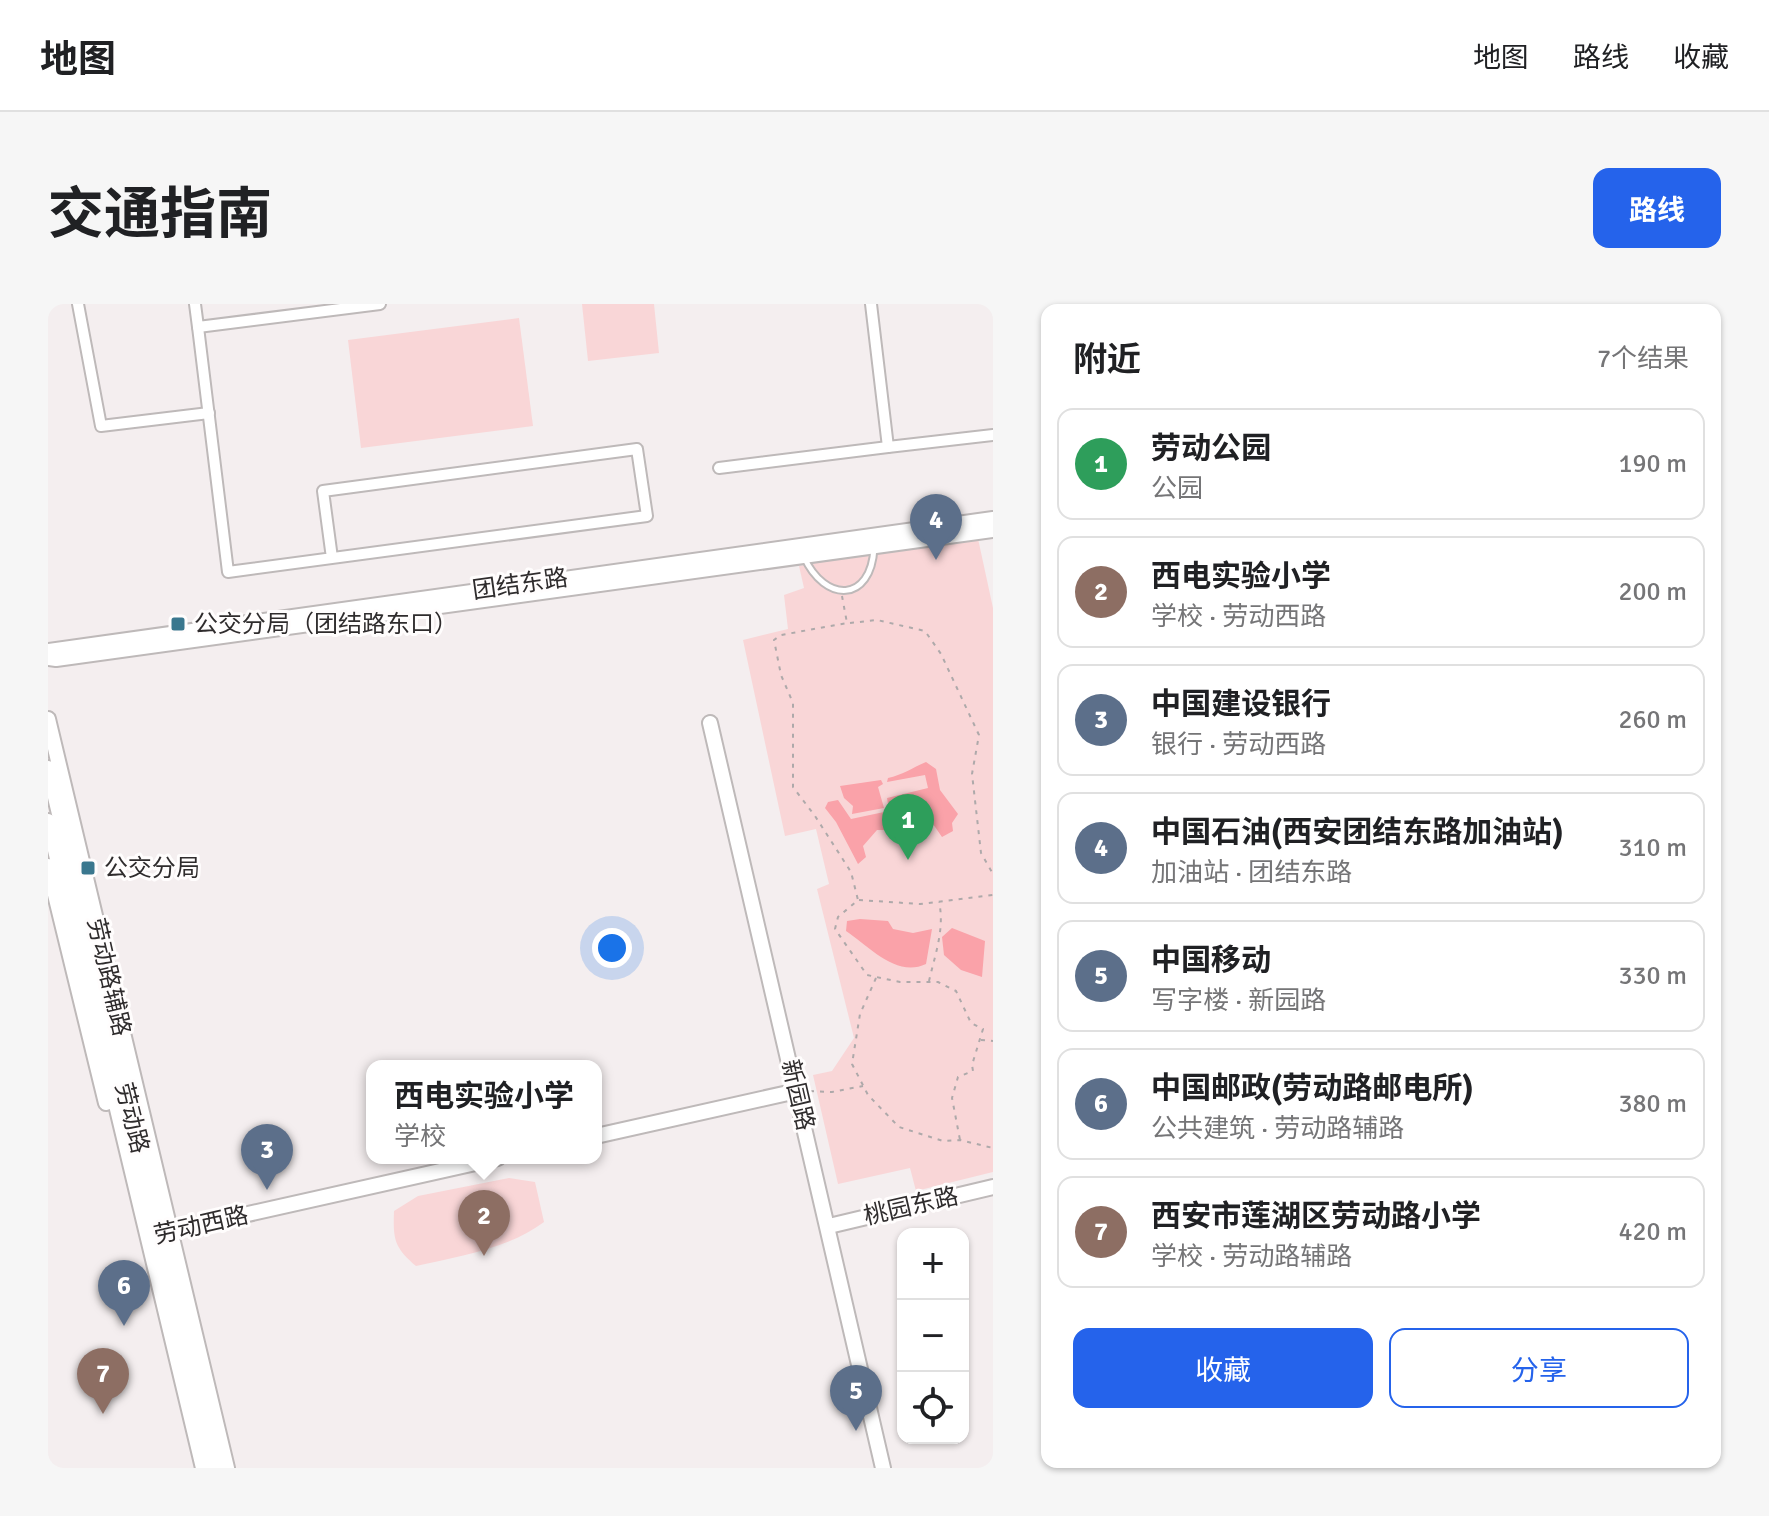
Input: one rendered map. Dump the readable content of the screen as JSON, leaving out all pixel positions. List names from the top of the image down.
{
  "streets": {
    "street": [
      "团结东路",
      "劳动路辅路",
      "新园路",
      "劳动路",
      "桃园东路",
      "劳动西路"
    ]
  },
  "crossings": [
    ["劳动路辅路", "劳动路"],
    ["劳动路辅路", "劳动西路"],
    ["新园路", "桃园东路"],
    ["劳动路", "劳动西路"]
  ],
  "places": {
    "transit": ["公交分局（团结路东口）", "公交分局"]
  },
  "page": {
    "header": "地图",
    "nav": ["地图", "路线", "收藏"],
    "title": "交通指南",
    "buttons": [
      "路线",
      ["收藏", "分享"]
    ],
    "heading": ["附近", "7个结果"],
    "list": [
      {
        "mark": "1",
        "name": "劳动公园",
        "note": "公园",
        "value": "190 m"
      },
      {
        "mark": "2",
        "name": "西电实验小学",
        "note": "学校 · 劳动西路",
        "value": "200 m"
      },
      {
        "mark": "3",
        "name": "中国建设银行",
        "note": "银行 · 劳动西路",
        "value": "260 m"
      },
      {
        "mark": "4",
        "name": "中国石油(西安团结东路加油站)",
        "note": "加油站 · 团结东路",
        "value": "310 m"
      },
      {
        "mark": "5",
        "name": "中国移动",
        "note": "写字楼 · 新园路",
        "value": "330 m"
      },
      {
        "mark": "6",
        "name": "中国邮政(劳动路邮电所)",
        "note": "公共建筑 · 劳动路辅路",
        "value": "380 m"
      },
      {
        "mark": "7",
        "name": "西安市莲湖区劳动路小学",
        "note": "学校 · 劳动路辅路",
        "value": "420 m"
      }
    ],
    "pins": [
      "4",
      "1",
      "3",
      "2",
      "6",
      "7",
      "5"
    ],
    "popup": ["西电实验小学", "学校"],
    "map_buttons": ["+", "−"]
  }
}
